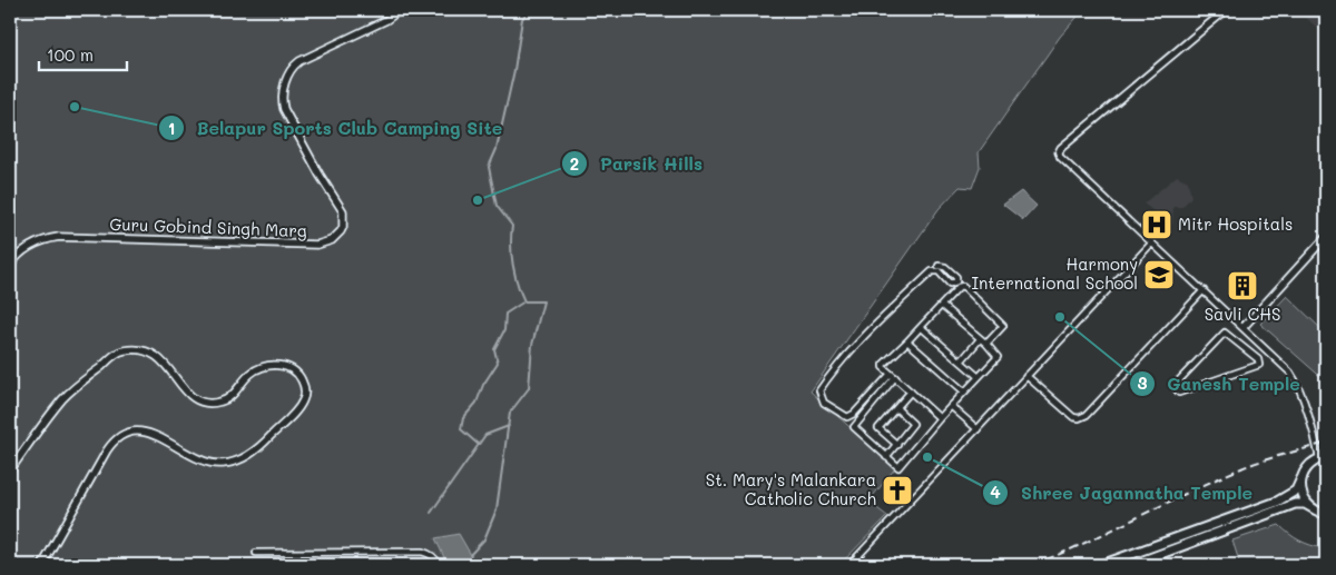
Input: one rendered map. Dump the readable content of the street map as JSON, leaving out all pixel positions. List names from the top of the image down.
{
  "streets": {
    "street": ["Guru Gobind Singh Marg"]
  },
  "places": {
    "other": [
      "Belapur Sports Club Camping Site",
      "Parsik Hills",
      "Ganesh Temple",
      "Shree Jagannatha Temple"
    ],
    "hospital": ["Mitr Hospitals"],
    "school or university": ["Harmony International School"],
    "building": ["Savli CHS"],
    "church": ["St. Mary's Malankara Catholic Church"]
  },
  "scale_bar": "100 m"
}
